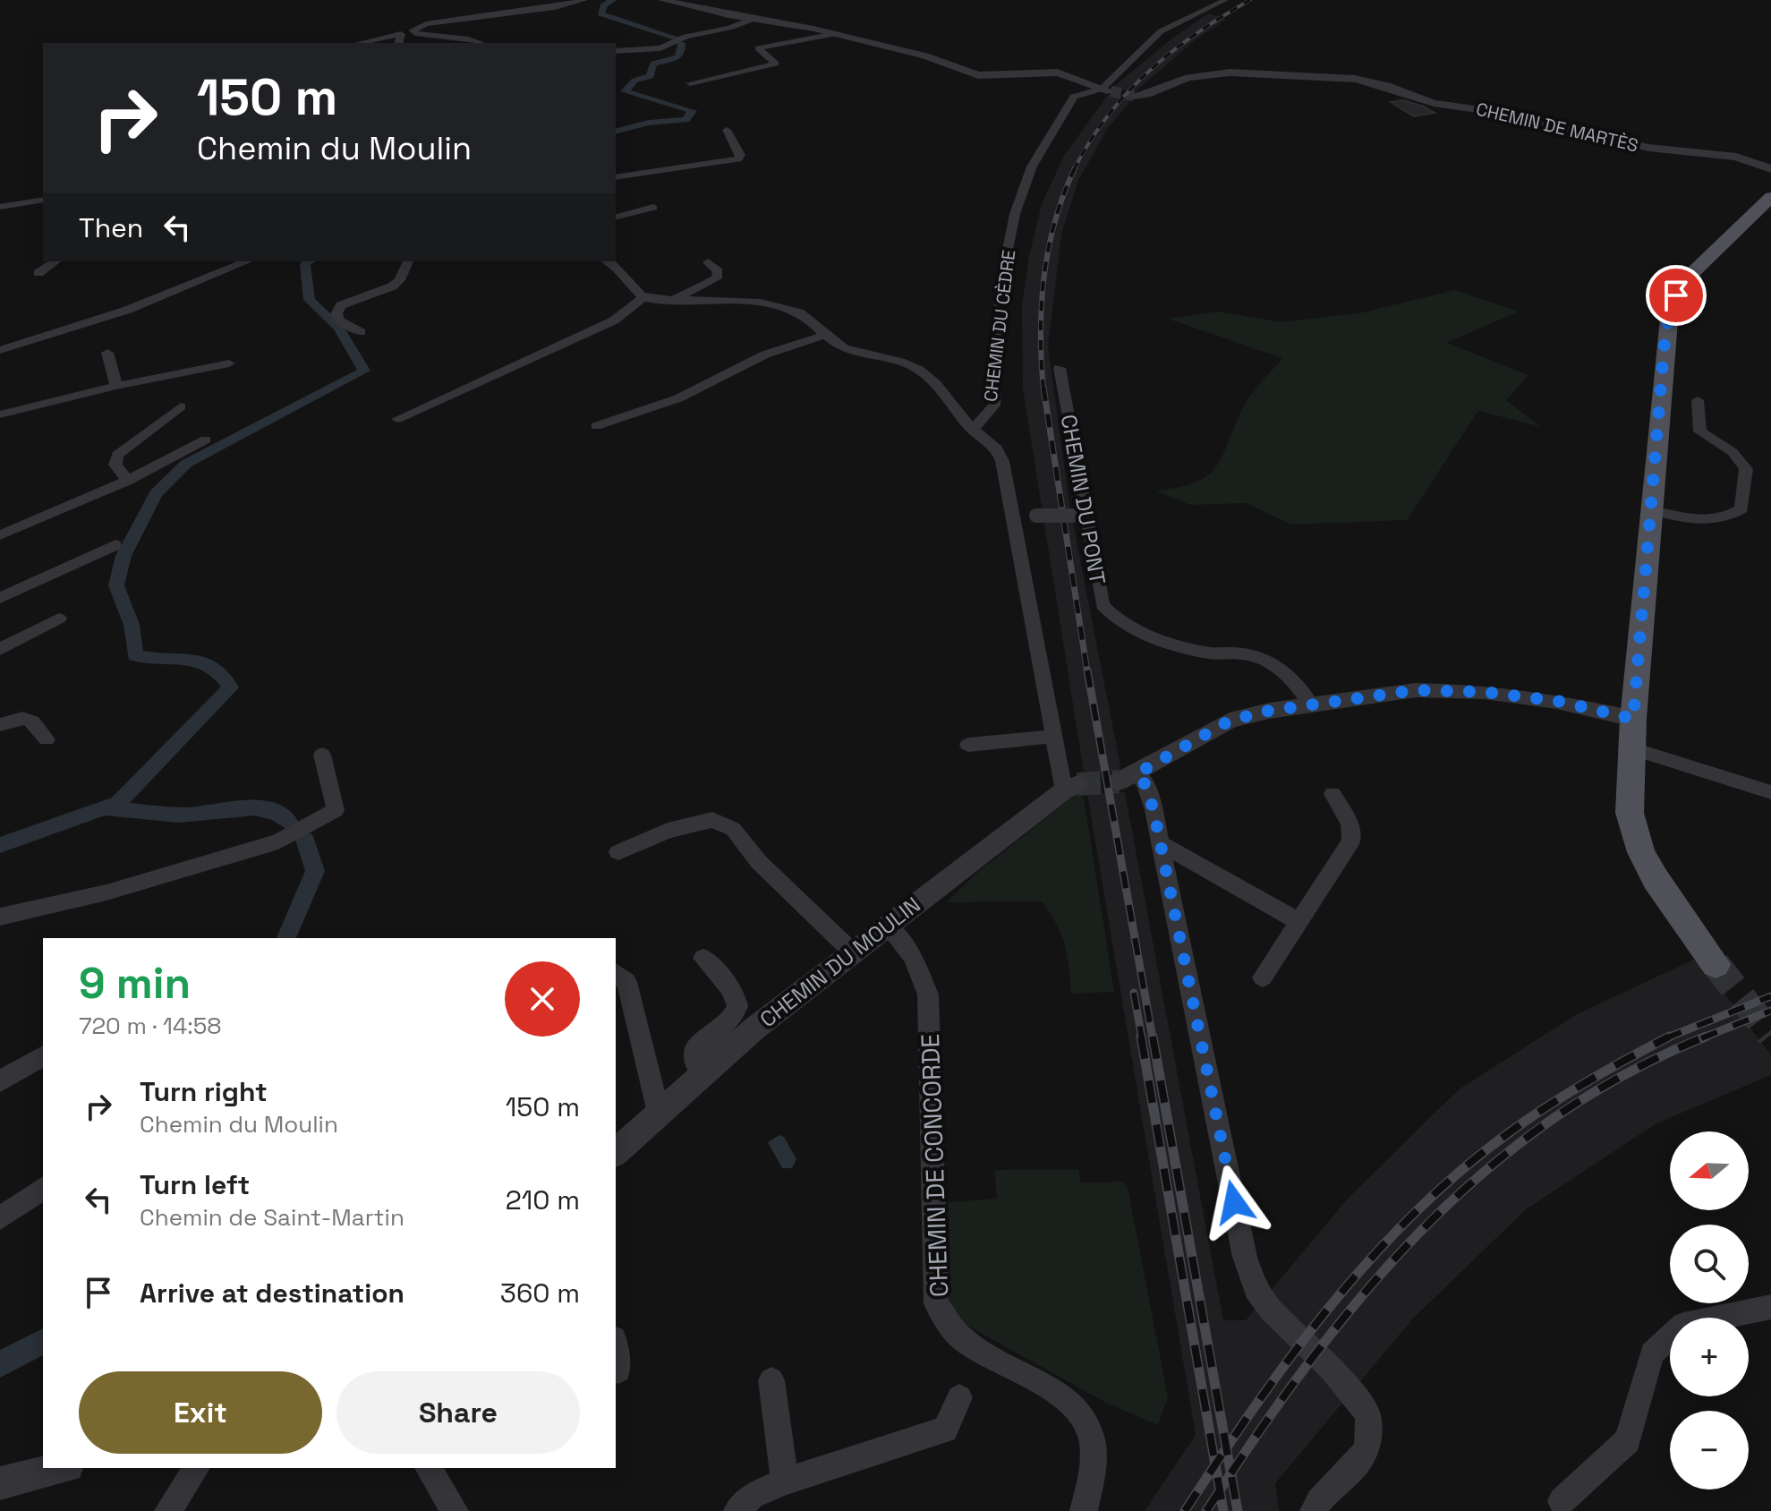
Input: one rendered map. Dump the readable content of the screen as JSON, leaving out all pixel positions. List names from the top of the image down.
{
  "streets": {
    "street": [
      "CHEMIN DE MARTÈS",
      "CHEMIN DU CÈDRE",
      "CHEMIN DU PONT",
      "CHEMIN DU MOULIN",
      "CHEMIN DE CONCORDE"
    ]
  },
  "crossings": [
    ["CHEMIN DU CÈDRE", "CHEMIN DU MOULIN"],
    ["CHEMIN DU MOULIN", "CHEMIN DE CONCORDE"]
  ],
  "north": "left",
  "page": {
    "turn": ["150 m", "Chemin du Moulin"],
    "then": "Then",
    "heading": ["9 min", "720 m · 14:58"],
    "list": [
      {
        "name": "Turn right",
        "note": "Chemin du Moulin",
        "value": "150 m"
      },
      {
        "name": "Turn left",
        "note": "Chemin de Saint-Martin",
        "value": "210 m"
      },
      {
        "name": "Arrive at destination",
        "value": "360 m"
      }
    ],
    "map_buttons": ["+", "−"],
    "buttons": ["Exit", "Share"]
  }
}
